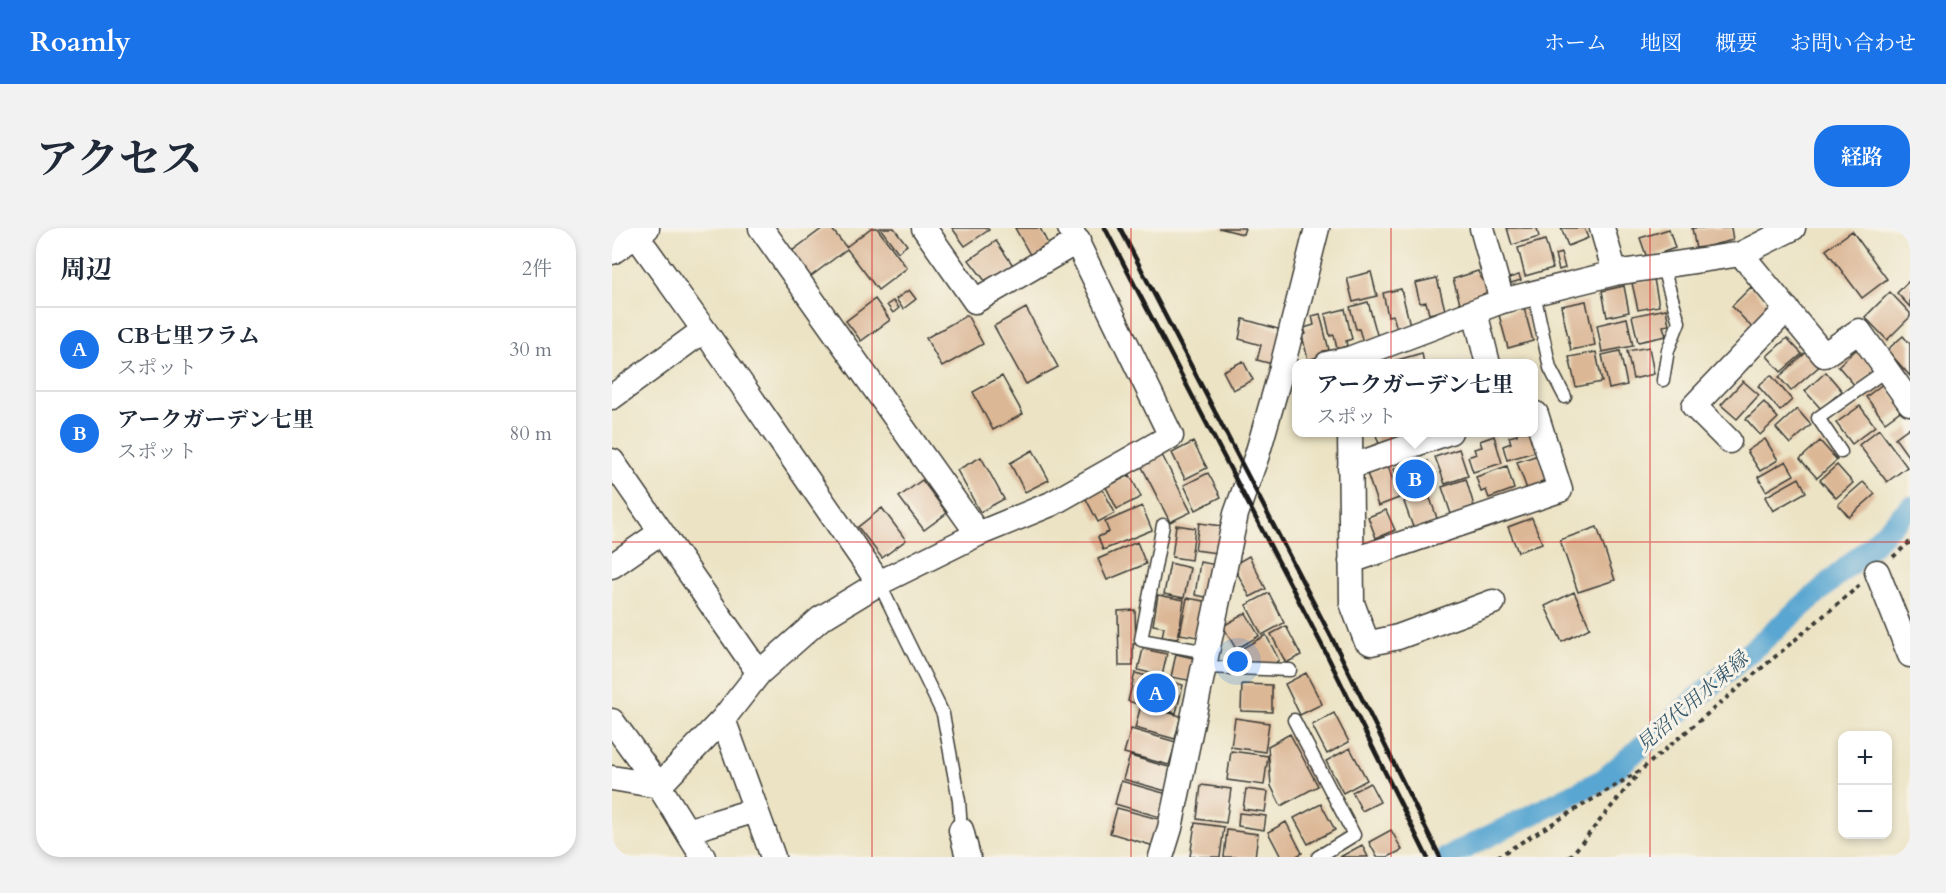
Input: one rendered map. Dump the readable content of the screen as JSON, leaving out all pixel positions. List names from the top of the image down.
{
  "water": ["見沼代用水東縁"],
  "page": {
    "header": "Roamly",
    "nav": [
      "ホーム",
      "地図",
      "概要",
      "お問い合わせ"
    ],
    "title": "アクセス",
    "buttons": "経路",
    "heading": ["周辺", "2件"],
    "list": [
      {
        "mark": "A",
        "name": "CB七里フラム",
        "note": "スポット",
        "value": "30 m"
      },
      {
        "mark": "B",
        "name": "アークガーデン七里",
        "note": "スポット",
        "value": "80 m"
      }
    ],
    "popup": ["アークガーデン七里", "スポット"],
    "pins": ["B", "A"],
    "map_buttons": ["+", "−"]
  }
}
